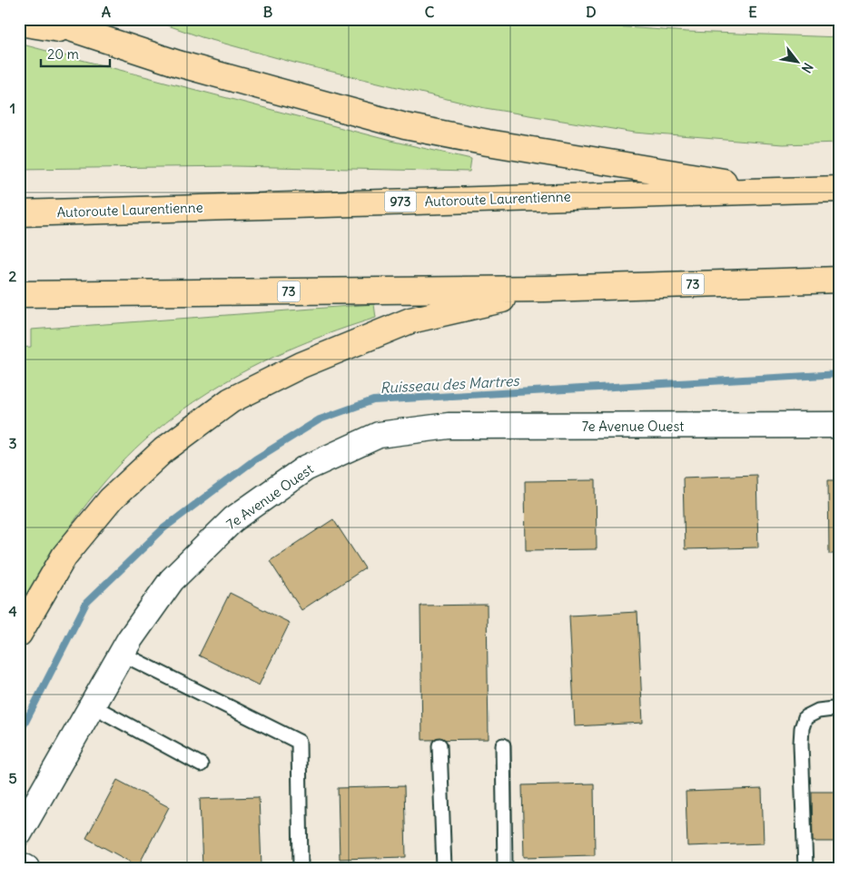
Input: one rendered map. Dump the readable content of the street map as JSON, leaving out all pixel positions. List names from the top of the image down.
{
  "streets": {
    "highway": ["Autoroute Laurentienne", "973", "73"],
    "street": ["7e Avenue Ouest"]
  },
  "water": ["Ruisseau des Martres"],
  "scale_bar": "20 m",
  "north": "bottom right",
  "grid": {
    "columns": [
      "A",
      "B",
      "C",
      "D",
      "E"
    ],
    "rows": [
      "1",
      "2",
      "3",
      "4",
      "5"
    ]
  }
}
